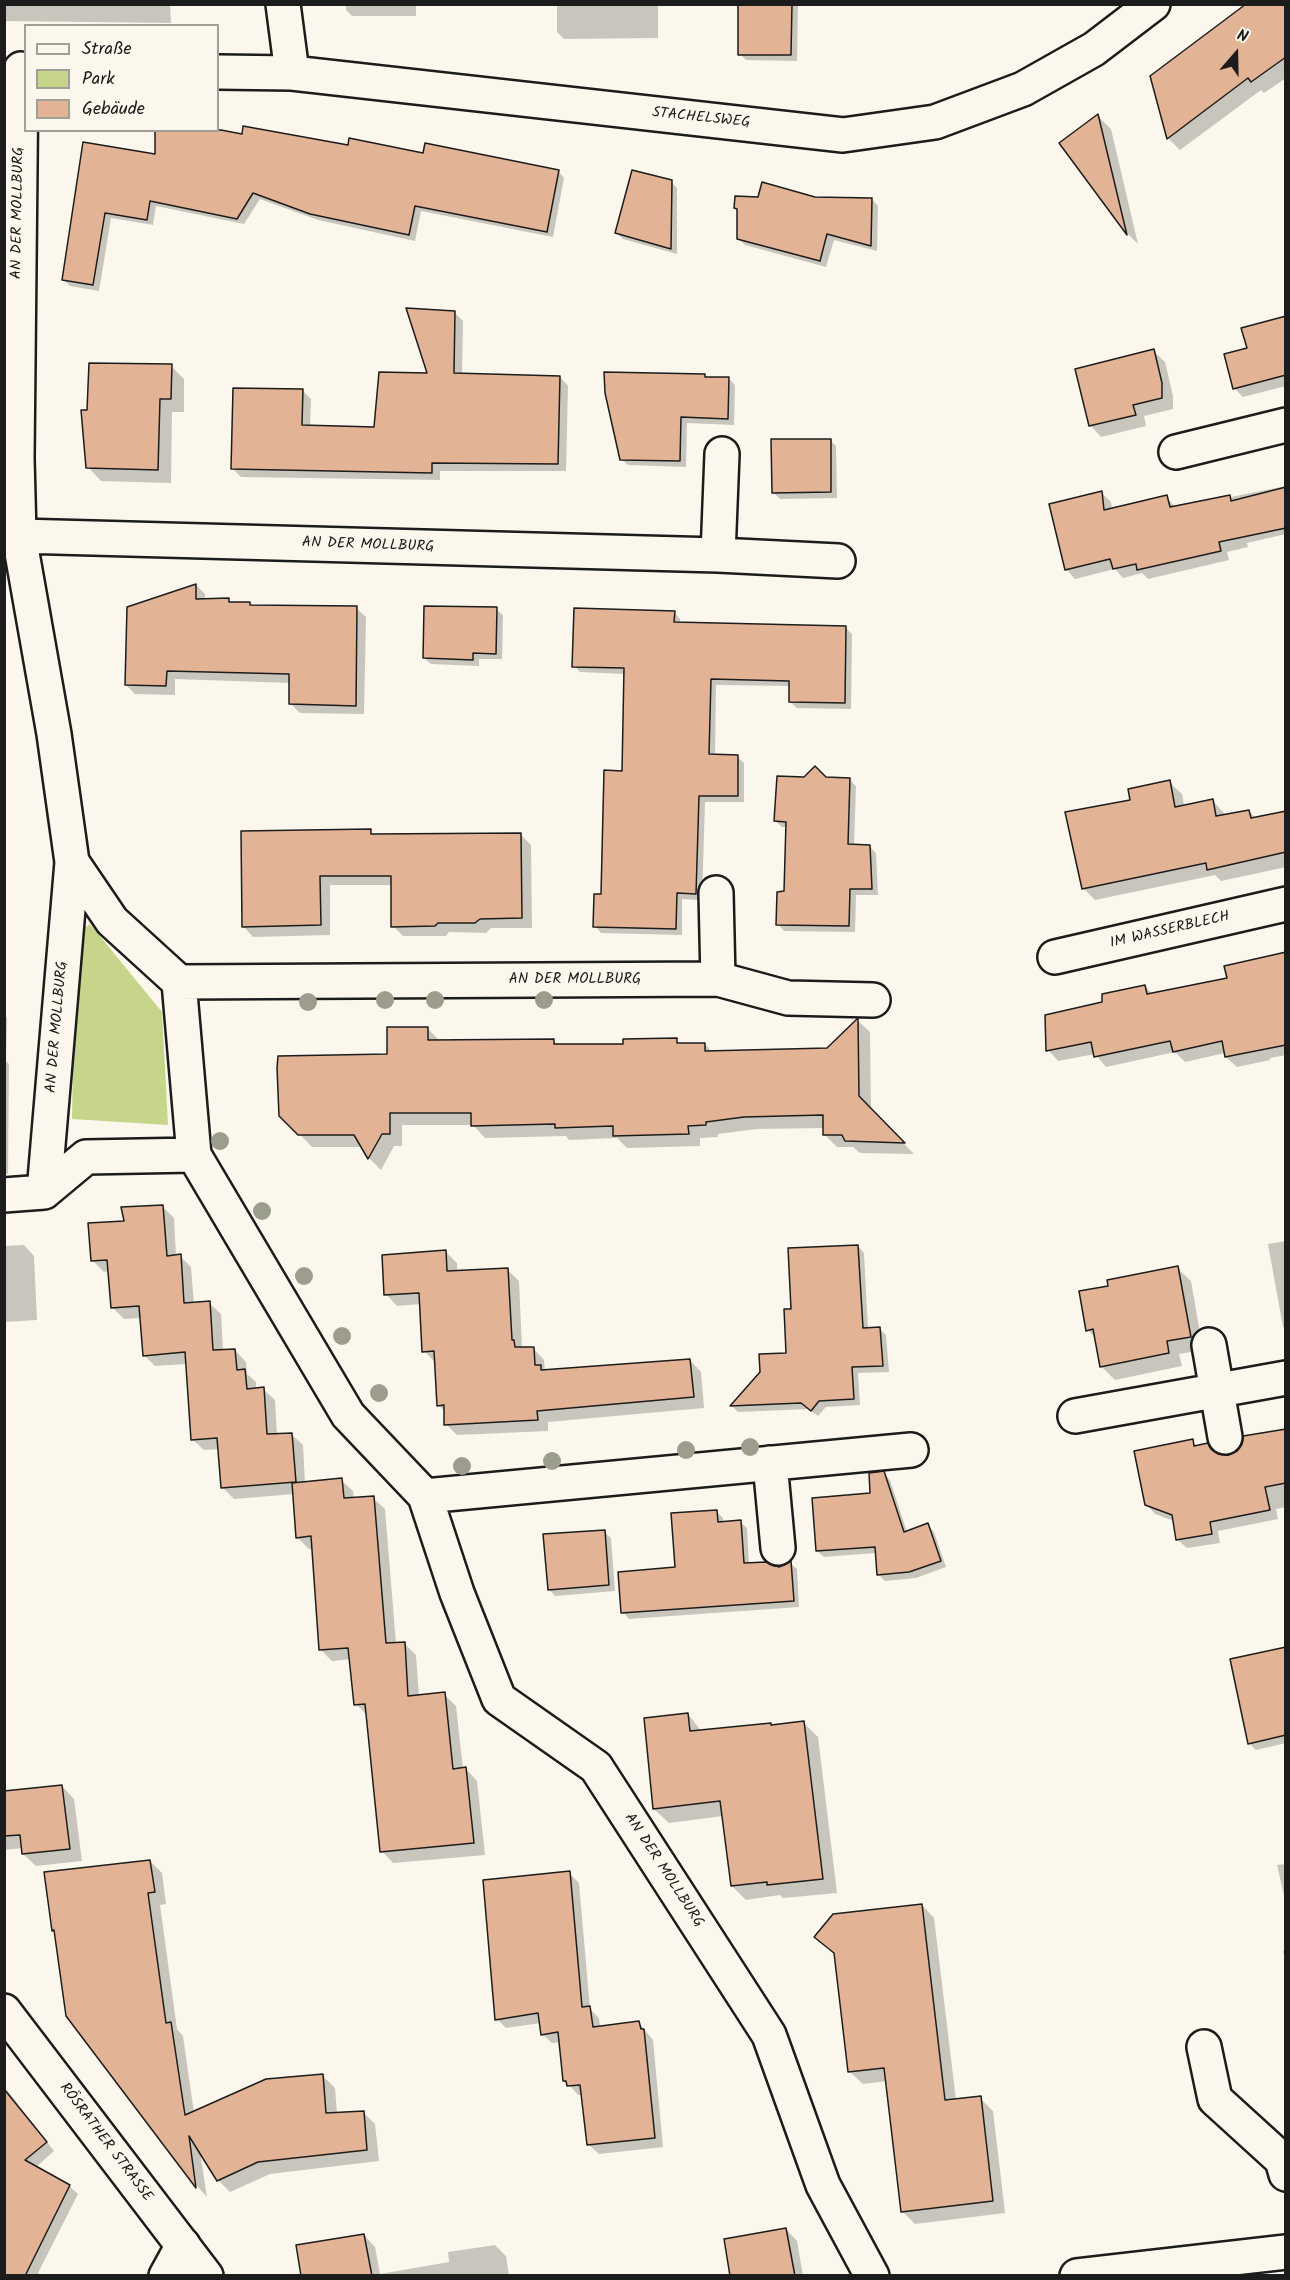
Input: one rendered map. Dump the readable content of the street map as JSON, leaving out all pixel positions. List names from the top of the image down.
{
  "streets": {
    "street": [
      "STACHELSWEG",
      "AN DER MOLLBURG",
      "IM WASSERBLECH",
      "RÖSRATHER STRASSE"
    ]
  },
  "legend": ["Straße", "Park", "Gebäude"],
  "north": "top"
}
